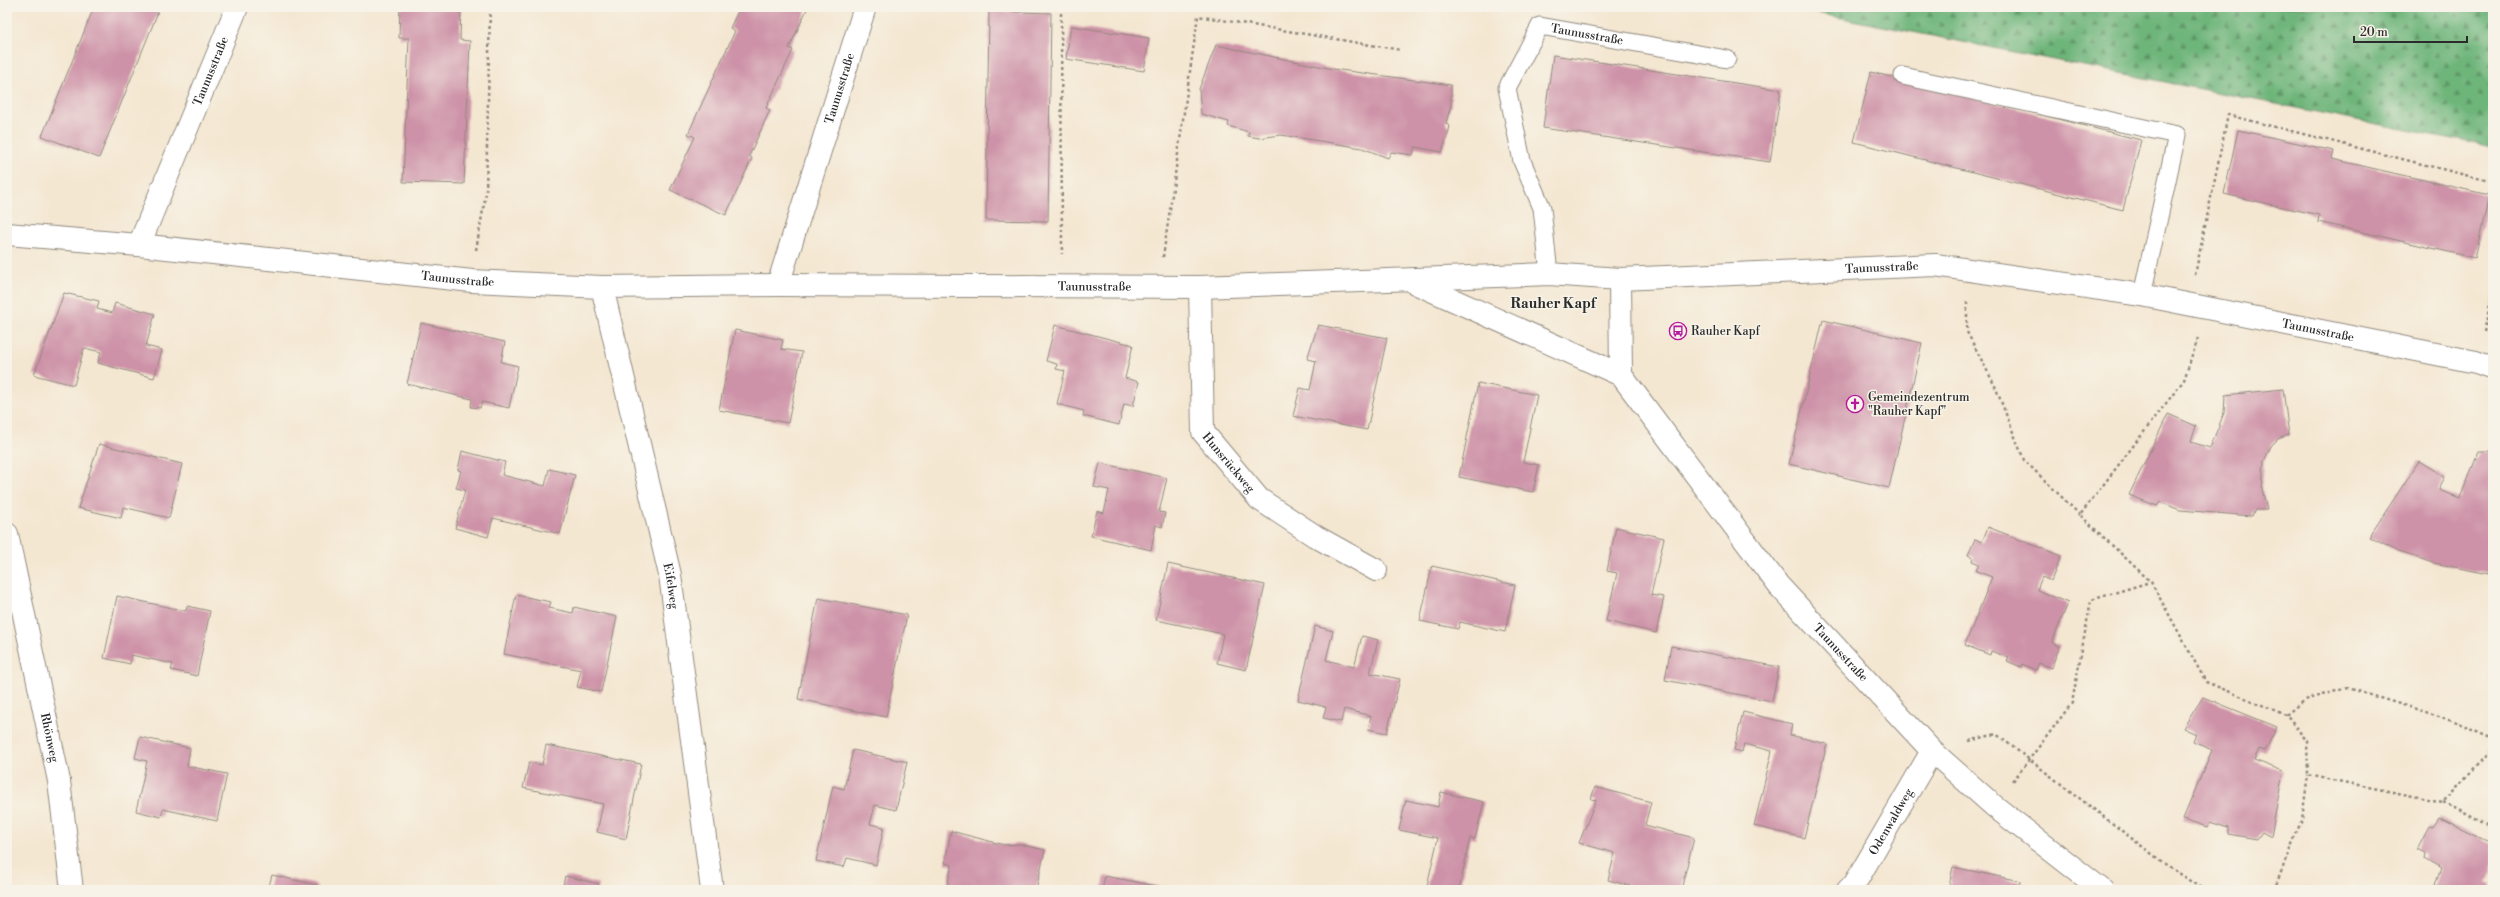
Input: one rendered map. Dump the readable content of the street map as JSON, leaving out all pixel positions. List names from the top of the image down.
{
  "streets": {
    "street": [
      "Taunusstraße",
      "Hunsrückweg",
      "Eifelweg",
      "Rhönweg",
      "Odenwaldweg"
    ]
  },
  "crossings": [
    ["Taunusstraße", "Hunsrückweg"],
    ["Taunusstraße", "Eifelweg"],
    ["Taunusstraße", "Odenwaldweg"]
  ],
  "districts": ["Rauher Kapf"],
  "places": {
    "bus stop": ["Rauher Kapf"],
    "church": ["Gemeindezentrum \"Rauher Kapf\""]
  },
  "scale_bar": "20 m"
}
